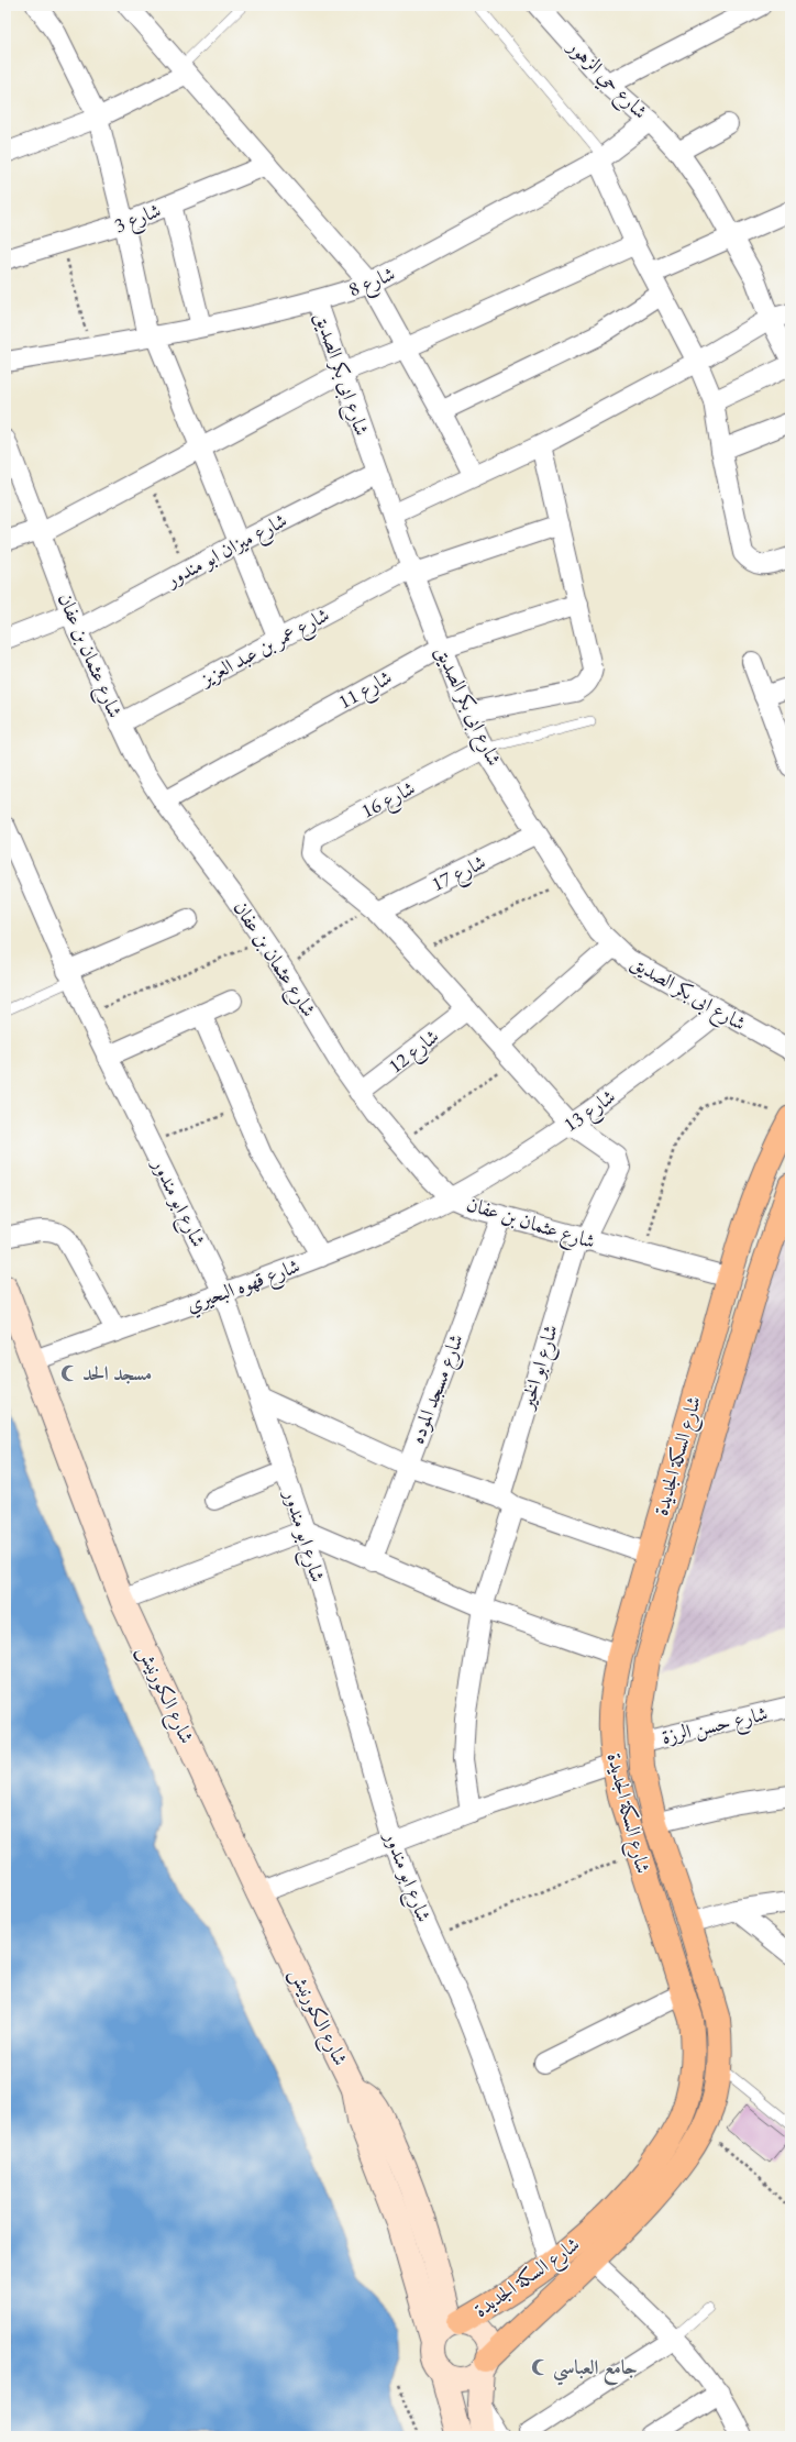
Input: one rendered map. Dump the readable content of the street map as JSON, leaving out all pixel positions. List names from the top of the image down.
{
  "streets": {
    "main road": ["شارع السكة الجديدة", "شارع الكورنيش"],
    "street": [
      "شارع حي الزهور",
      "شارع 3",
      "شارع 8",
      "شارع ابى بكر الصديق",
      "شارع ميزان ابو مندور",
      "شارع عمر بن عبد العزيز",
      "شارع عثمان بن عفان",
      "شارع 11",
      "شارع 16",
      "شارع 17",
      "شارع 12",
      "شارع 13",
      "شارع ابو مندور",
      "شارع قهوه البحيري",
      "شارع ابو الخير",
      "شارع مسجد الموده",
      "شارع حسن الرزة"
    ]
  },
  "crossings": [
    ["شارع حي الزهور", "شارع 8"],
    ["شارع 8", "شارع ابى بكر الصديق"],
    ["شارع ابى بكر الصديق", "شارع ميزان ابو مندور"],
    ["شارع ابى بكر الصديق", "شارع عمر بن عبد العزيز"],
    ["شارع ابى بكر الصديق", "شارع 11"],
    ["شارع ابى بكر الصديق", "شارع 16"],
    ["شارع ابى بكر الصديق", "شارع 17"],
    ["شارع ابى بكر الصديق", "شارع 13"],
    ["شارع ميزان ابو مندور", "شارع عثمان بن عفان"],
    ["شارع عمر بن عبد العزيز", "شارع عثمان بن عفان"],
    ["شارع عثمان بن عفان", "شارع 11"],
    ["شارع عثمان بن عفان", "شارع 12"],
    ["شارع عثمان بن عفان", "شارع 13"],
    ["شارع عثمان بن عفان", "شارع قهوه البحيري"],
    ["شارع عثمان بن عفان", "شارع ابو الخير"],
    ["شارع عثمان بن عفان", "شارع مسجد الموده"],
    ["شارع عثمان بن عفان", "شارع السكة الجديدة"],
    ["شارع 16", "شارع 17"],
    ["شارع 13", "شارع قهوه البحيري"],
    ["شارع 13", "شارع ابو الخير"],
    ["شارع ابو مندور", "شارع قهوه البحيري"],
    ["شارع ابو مندور", "شارع السكة الجديدة"],
    ["شارع قهوه البحيري", "شارع الكورنيش"],
    ["شارع السكة الجديدة", "شارع الكورنيش"],
    ["شارع السكة الجديدة", "شارع حسن الرزة"]
  ],
  "places": {
    "mosque": ["مسجد الحد", "جامع العباسي"]
  }
}
